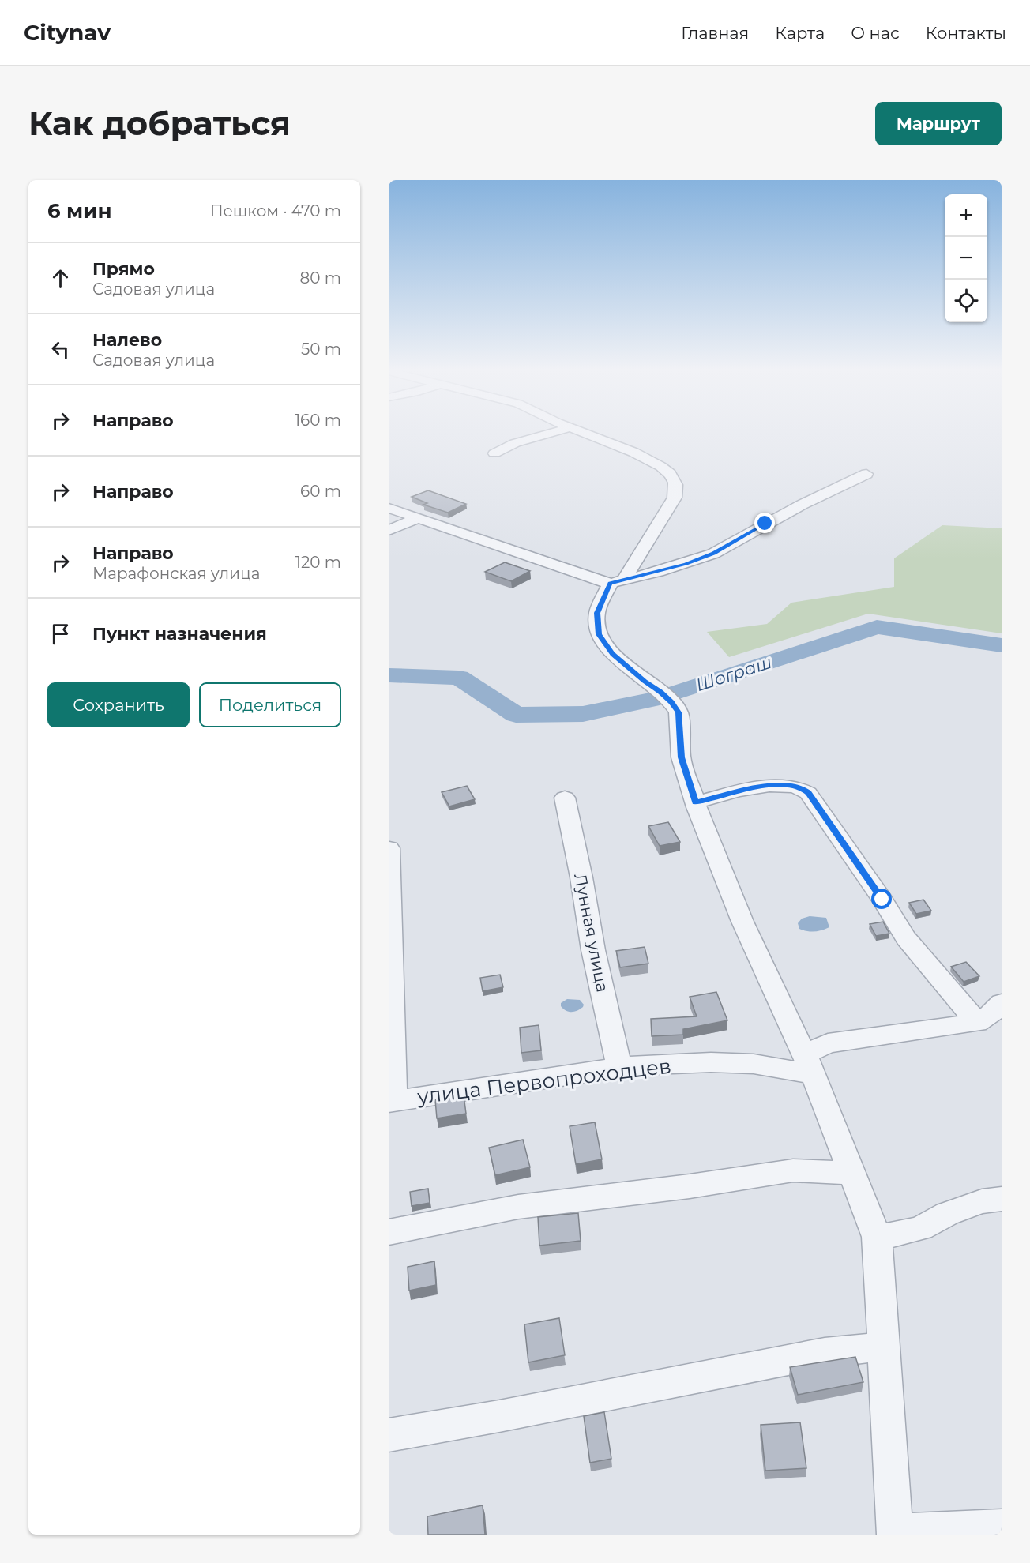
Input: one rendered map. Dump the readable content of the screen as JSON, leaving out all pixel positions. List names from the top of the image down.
{
  "streets": {
    "street": ["Лунная улица", "улица Первопроходцев"]
  },
  "crossings": [
    ["Лунная улица", "улица Первопроходцев"]
  ],
  "water": ["Шограш"],
  "page": {
    "header": "Citynav",
    "nav": [
      "Главная",
      "Карта",
      "О нас",
      "Контакты"
    ],
    "buttons": [
      "Маршрут",
      ["Сохранить", "Поделиться"]
    ],
    "title": "Как добраться",
    "heading": ["6 мин", "Пешком · 470 m"],
    "map_buttons": ["+", "−"],
    "list": [
      ["Прямо", "Садовая улица", "80 m"],
      ["Налево", "Садовая улица", "50 m"],
      ["Направо", "160 m"],
      ["Направо", "60 m"],
      ["Направо", "Марафонская улица", "120 m"],
      "Пункт назначения"
    ]
  }
}
